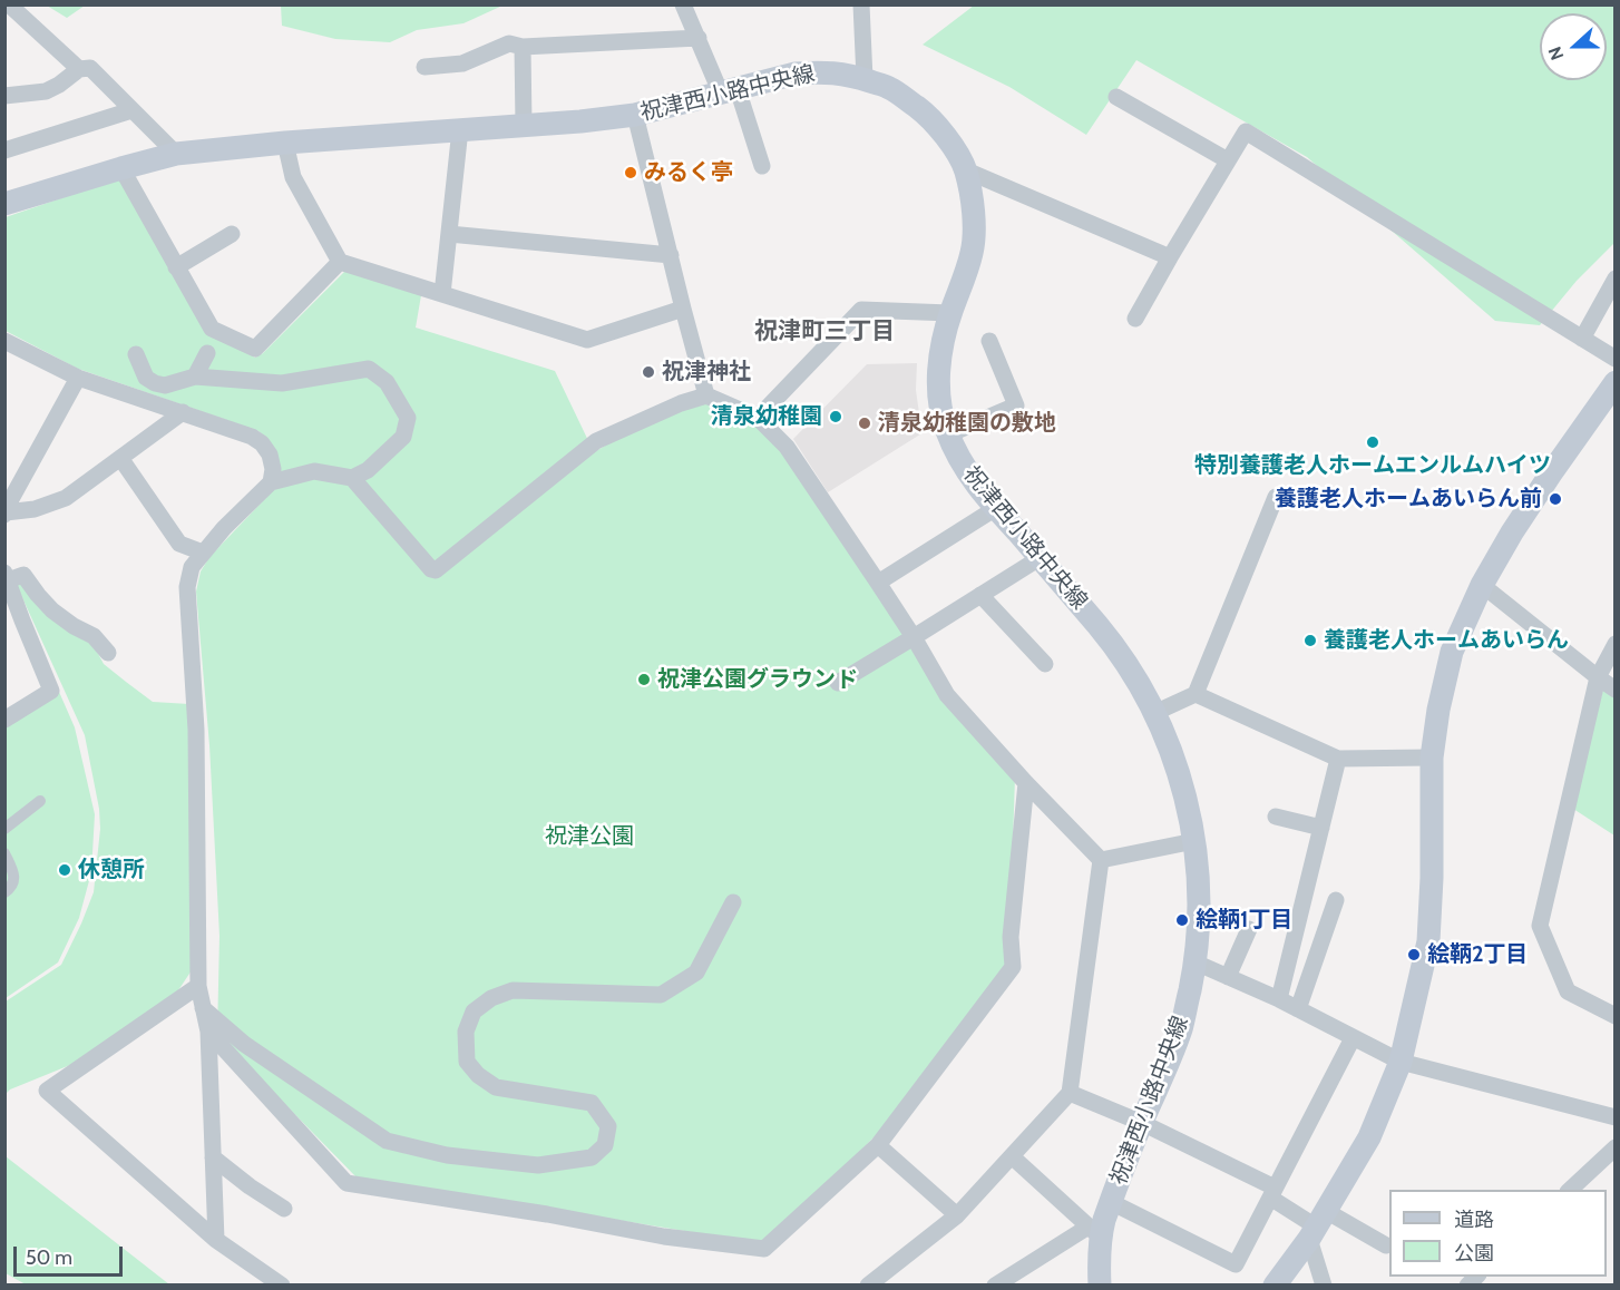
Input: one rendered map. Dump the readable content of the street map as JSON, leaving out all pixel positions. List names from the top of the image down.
{
  "streets": {
    "main road": ["祝津西小路中央線"]
  },
  "districts": ["祝津町三丁目"],
  "parks": ["祝津公園"],
  "places": [
    "みるく亭",
    "祝津神社",
    "清泉幼稚園",
    "清泉幼稚園の敷地",
    "特別養護老人ホームエンルムハイツ",
    "養護老人ホームあいらん前",
    "養護老人ホームあいらん",
    "祝津公園グラウンド",
    "休憩所",
    "絵鞆1丁目",
    "絵鞆2丁目"
  ],
  "legend": ["道路", "公園"],
  "scale_bar": "50 m",
  "north": "left"
}
